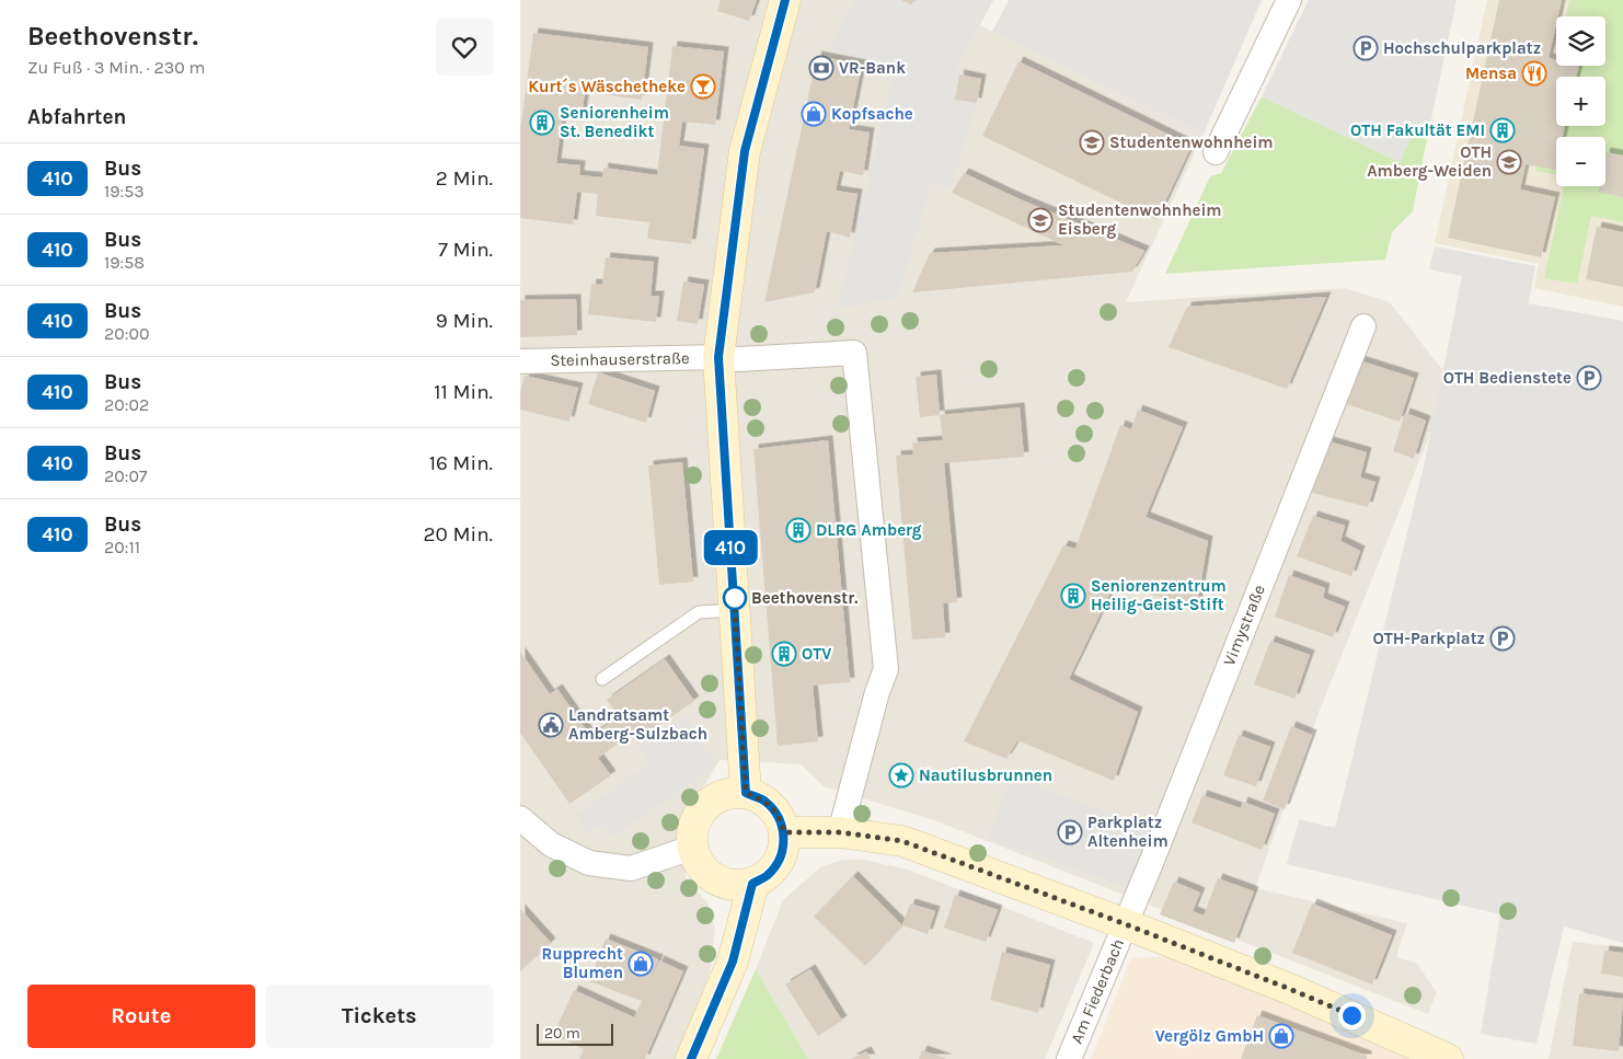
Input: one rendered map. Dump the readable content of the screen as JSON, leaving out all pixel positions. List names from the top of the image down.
{
  "streets": {
    "street": ["Steinhauserstraße", "Vimystraße", "Am Fiederbach"]
  },
  "crossings": [
    ["Vimystraße", "Am Fiederbach"]
  ],
  "places": {
    "parking": [
      "Hochschulparkplatz",
      "OTH Bedienstete",
      "OTH-Parkplatz",
      "Parkplatz Altenheim"
    ],
    "bank": ["VR-Bank"],
    "restaurant": ["Mensa"],
    "bar": ["Kurt´s Wäschetheke"],
    "shop": ["Kopfsache", "Rupprecht Blumen", "Vergölz GmbH"],
    "building": [
      "Seniorenheim St. Benedikt",
      "OTH Fakultät EMI",
      "DLRG Amberg",
      "Seniorenzentrum Heilig-Geist-Stift",
      "OTV"
    ],
    "school or university": ["Studentenwohnheim", "OTH Amberg-Weiden", "Studentenwohnheim Eisberg"],
    "other": ["Beethovenstr."],
    "public building": ["Landratsamt Amberg-Sulzbach"],
    "place": ["Nautilusbrunnen"]
  },
  "lines": ["bus line 410"],
  "scale_bar": "20 m",
  "page": {
    "heading": [
      ["Beethovenstr.", "Zu Fuß · 3 Min. · 230 m"],
      "Abfahrten"
    ],
    "on_map": "410",
    "map_buttons": ["+", "−"],
    "list": [
      {
        "mark": "410",
        "name": "Bus",
        "note": "19:53",
        "value": "2 Min."
      },
      {
        "mark": "410",
        "name": "Bus",
        "note": "19:58",
        "value": "7 Min."
      },
      {
        "mark": "410",
        "name": "Bus",
        "note": "20:00",
        "value": "9 Min."
      },
      {
        "mark": "410",
        "name": "Bus",
        "note": "20:02",
        "value": "11 Min."
      },
      {
        "mark": "410",
        "name": "Bus",
        "note": "20:07",
        "value": "16 Min."
      },
      {
        "mark": "410",
        "name": "Bus",
        "note": "20:11",
        "value": "20 Min."
      }
    ],
    "buttons": ["Route", "Tickets"],
    "scale": "20 m"
  }
}
